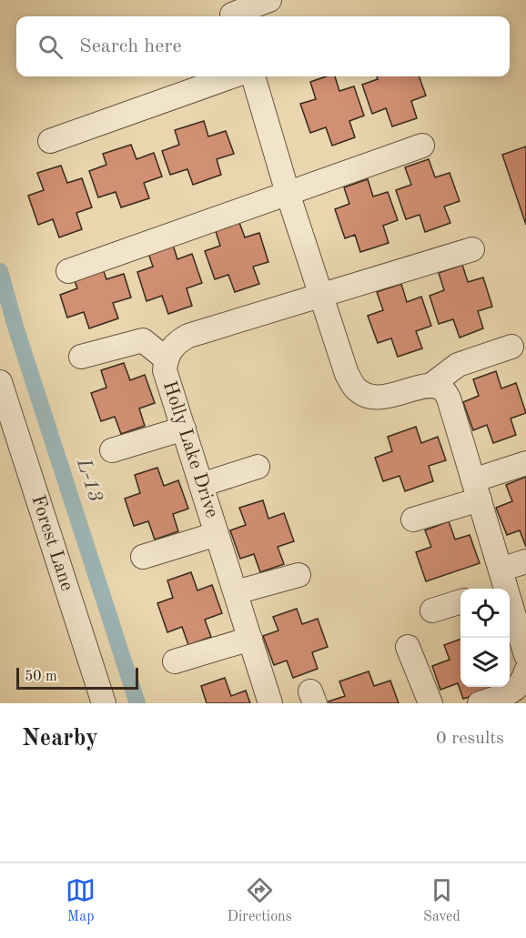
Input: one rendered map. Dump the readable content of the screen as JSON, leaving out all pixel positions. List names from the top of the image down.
{
  "streets": {
    "street": ["Holly Lake Drive", "Forest Lane"]
  },
  "water": ["L-13"],
  "scale_bar": "50 m",
  "page": {
    "search": "Search here",
    "scale": "50 m",
    "heading": ["Nearby", "0 results"],
    "nav": ["Map", "Directions", "Saved"]
  }
}
